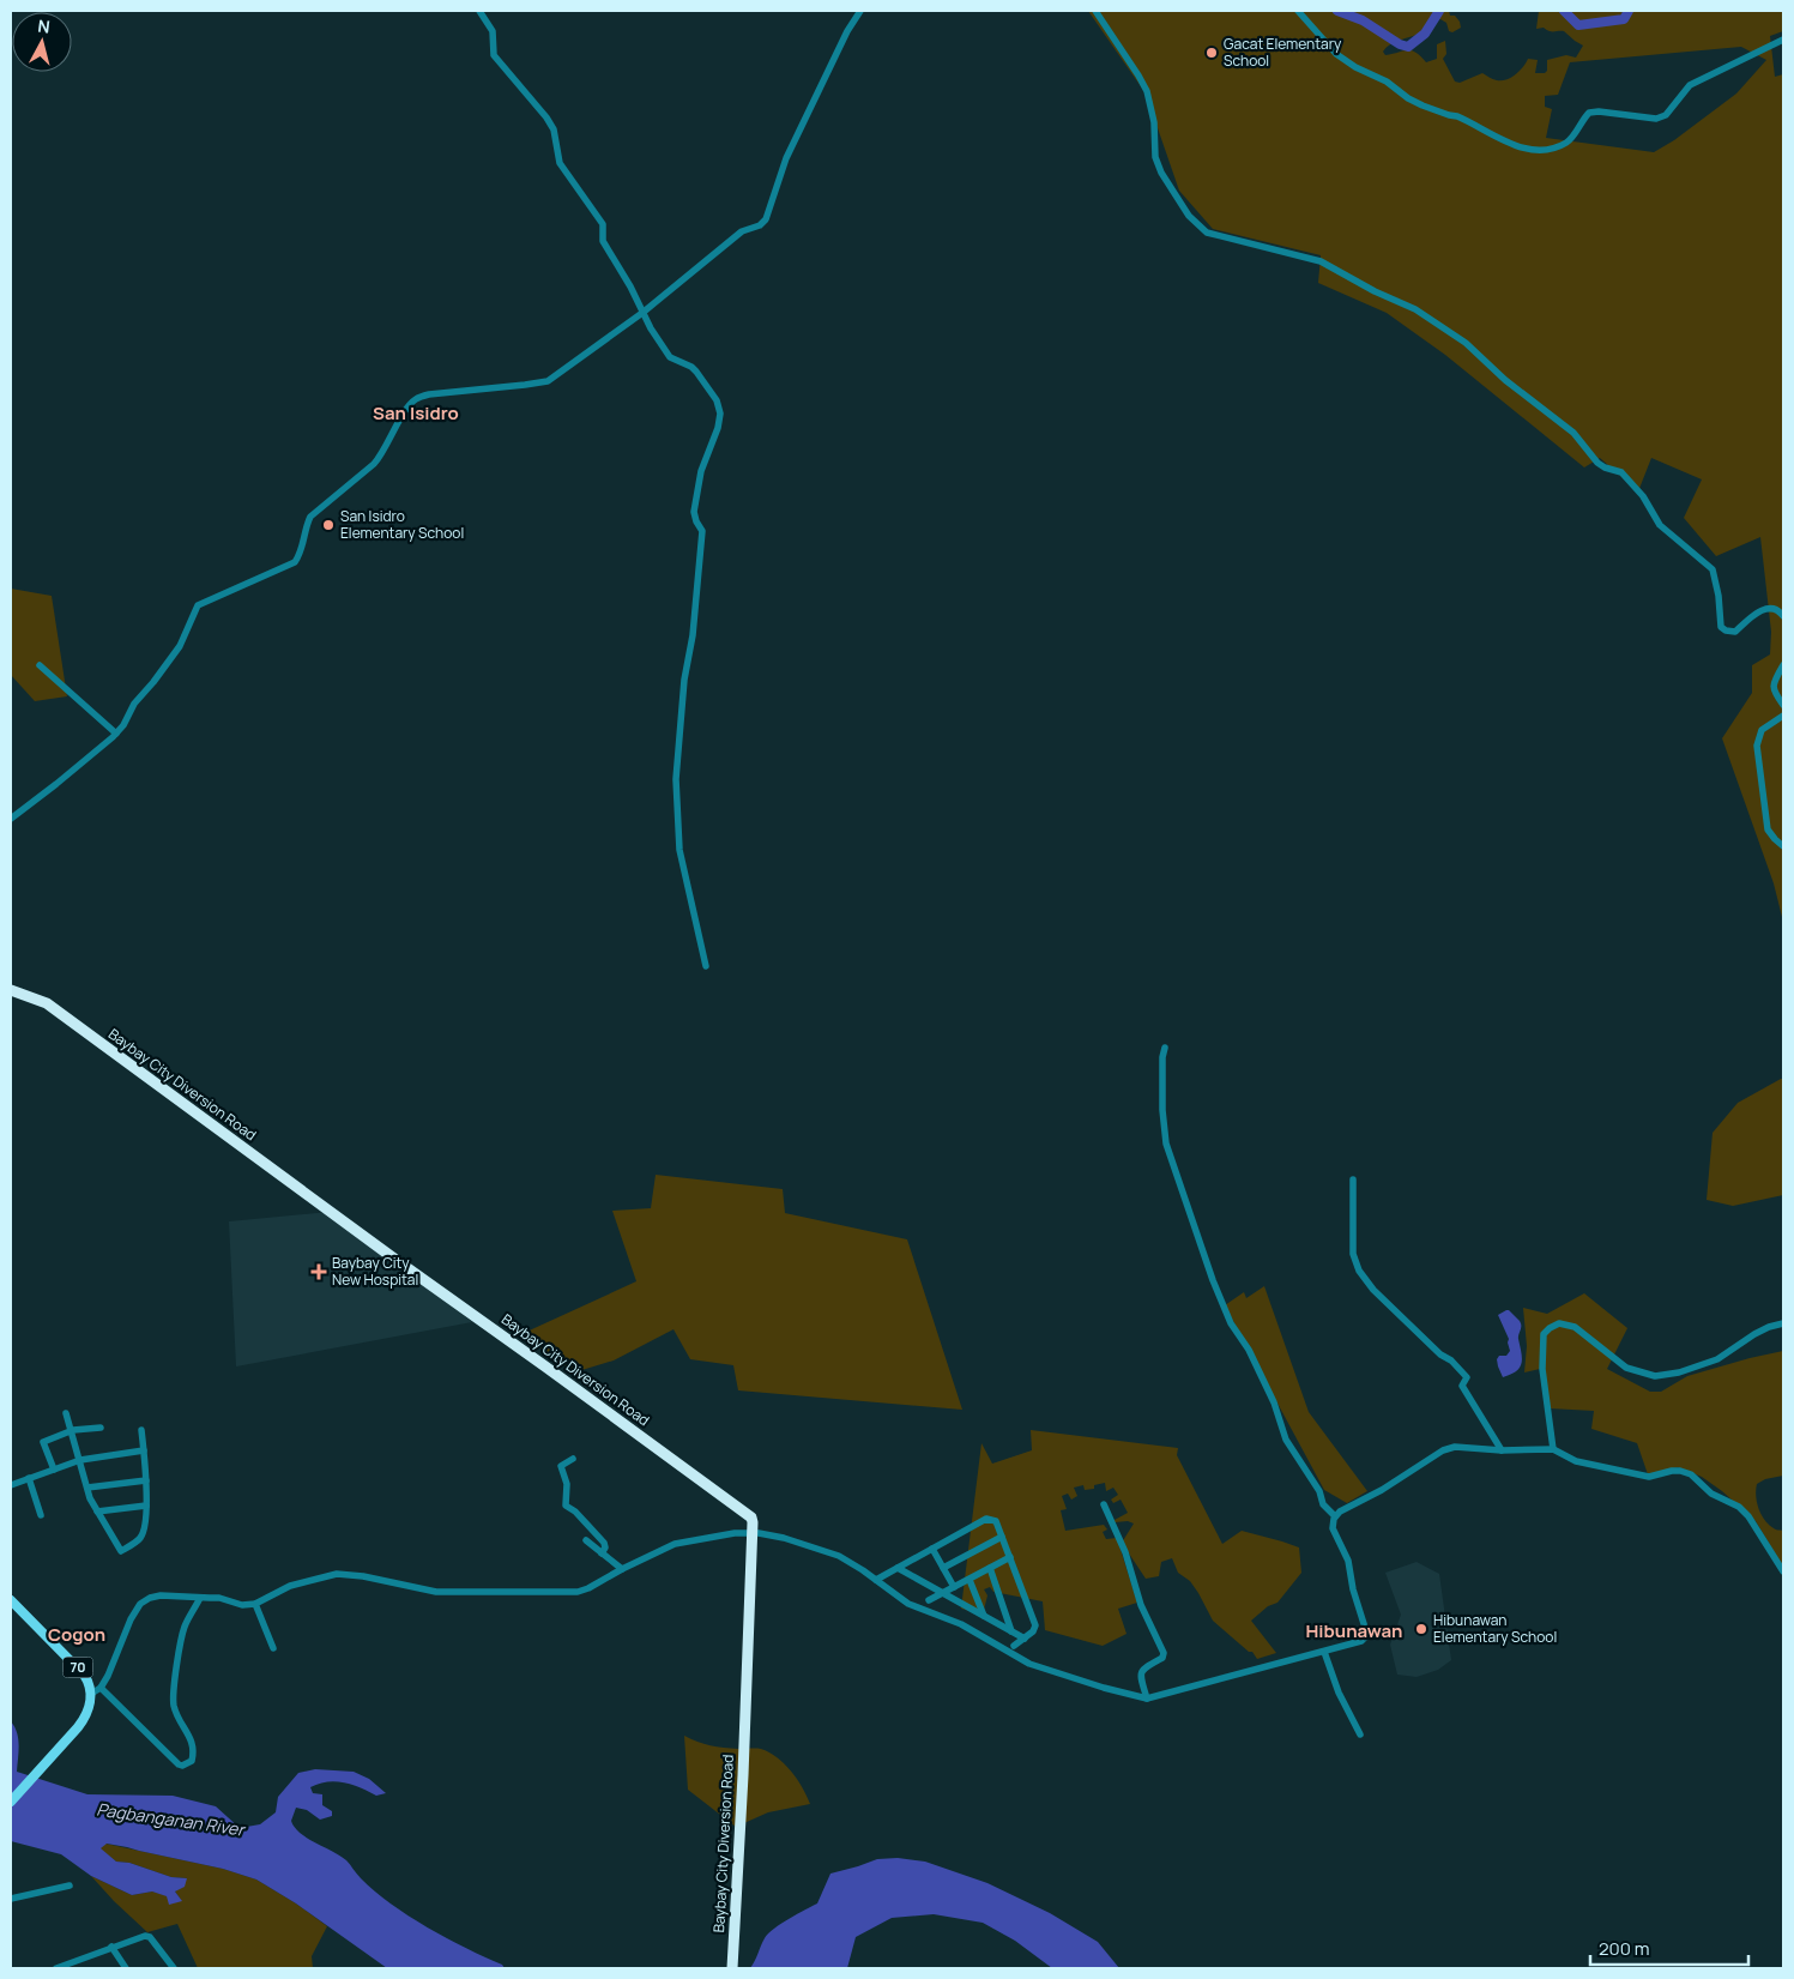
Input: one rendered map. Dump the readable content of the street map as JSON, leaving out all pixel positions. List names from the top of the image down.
{
  "streets": {
    "highway": ["Baybay City Diversion Road"],
    "main road": ["70"]
  },
  "districts": ["San Isidro", "Hibunawan", "Cogon"],
  "water": ["Pagbanganan River"],
  "places": {
    "other": ["Gacat Elementary School", "San Isidro Elementary School", "Hibunawan Elementary School"],
    "health": ["Baybay City New Hospital"]
  },
  "scale_bar": "200 m",
  "north": "top"
}
